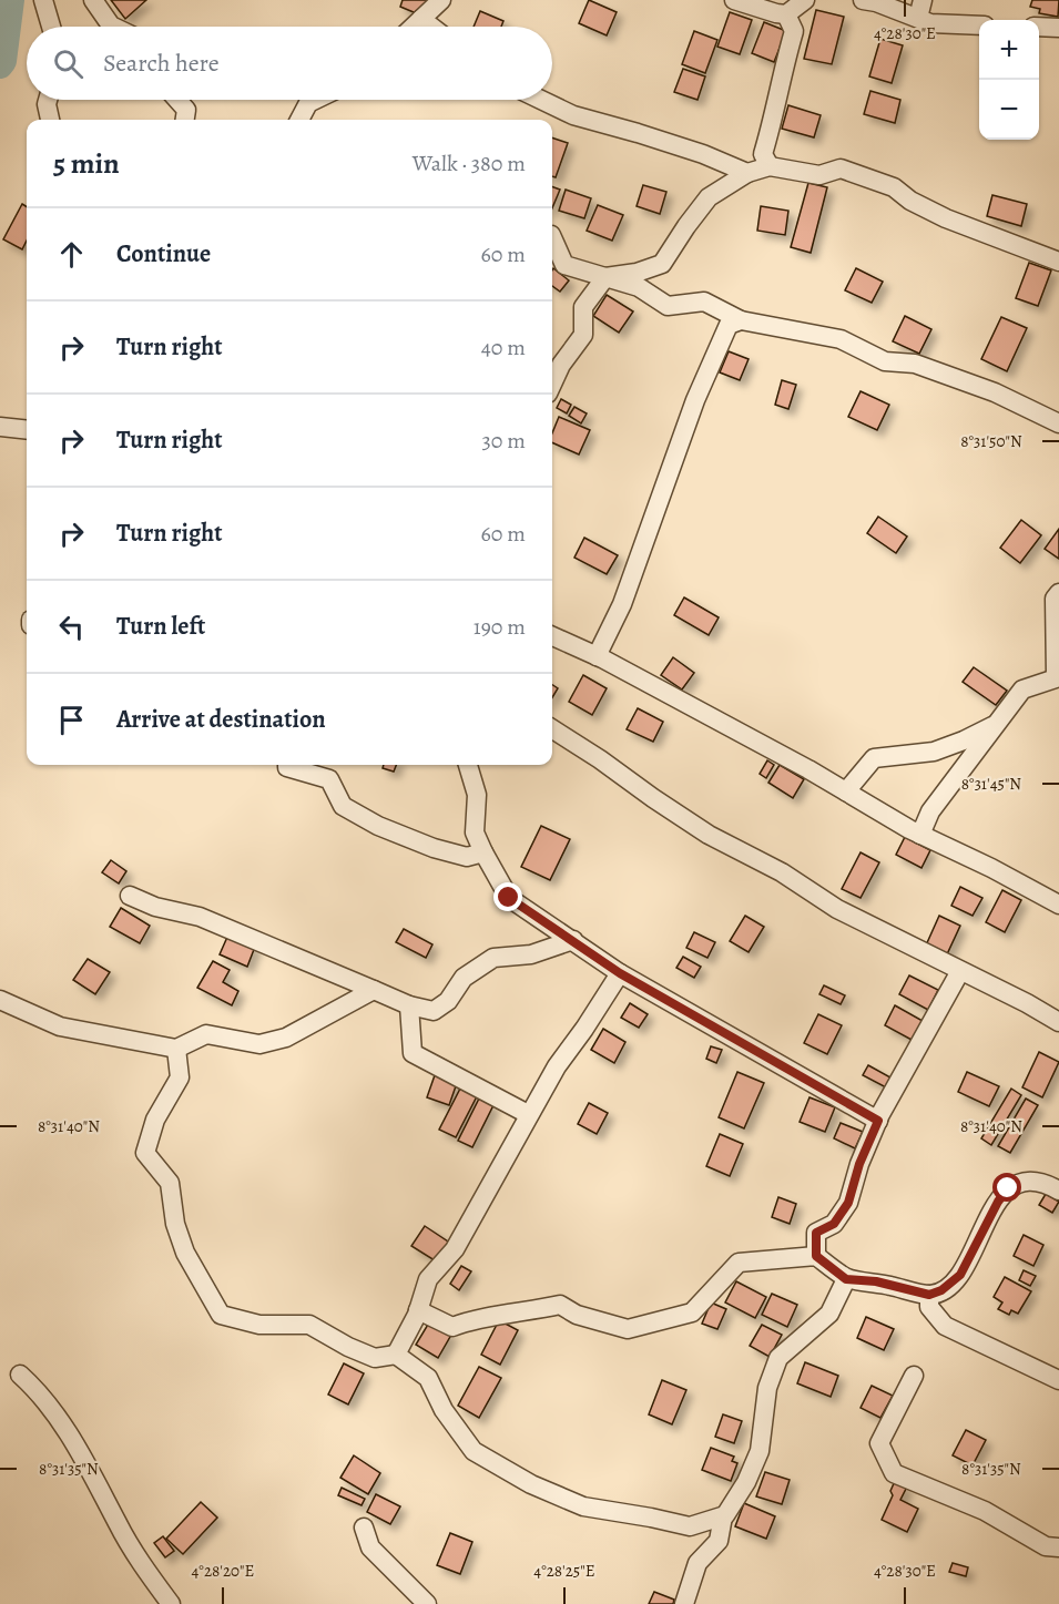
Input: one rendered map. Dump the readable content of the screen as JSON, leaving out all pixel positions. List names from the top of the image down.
{
  "page": {
    "map_buttons": ["+", "−"],
    "search": "Search here",
    "heading": ["5 min", "Walk · 380 m"],
    "list": [
      ["Continue", "60 m"],
      ["Turn right", "40 m"],
      ["Turn right", "30 m"],
      ["Turn right", "60 m"],
      ["Turn left", "190 m"],
      "Arrive at destination"
    ]
  },
  "coordinates": [
    "4°28'30\"E",
    "8°31'50\"N",
    "8°31'45\"N",
    "8°31'40\"N",
    "8°31'35\"N",
    "4°28'20\"E",
    "4°28'25\"E"
  ]
}
